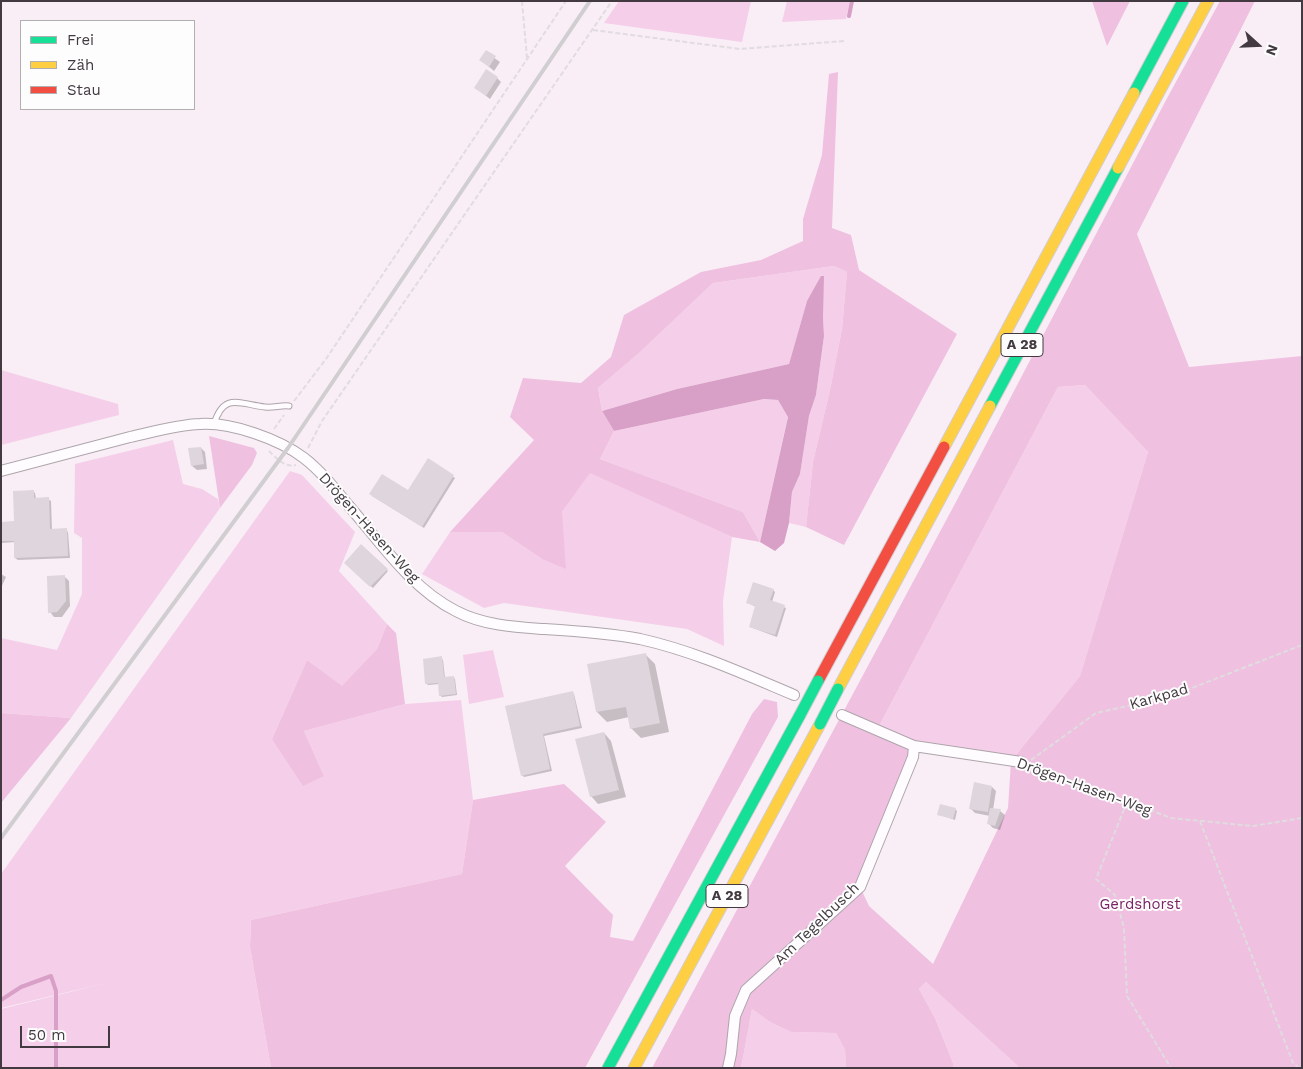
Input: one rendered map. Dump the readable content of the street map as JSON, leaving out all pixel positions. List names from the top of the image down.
{
  "streets": {
    "highway": ["A 28"],
    "street": ["Drögen-Hasen-Weg", "Am Tegelbusch"],
    "path": ["Karkpad"]
  },
  "crossings": [
    ["Drögen-Hasen-Weg", "Karkpad"],
    ["Drögen-Hasen-Weg", "Am Tegelbusch"]
  ],
  "parks": ["Gerdshorst"],
  "legend": ["Frei", "Zäh", "Stau"],
  "scale_bar": "50 m",
  "north": "right"
}
